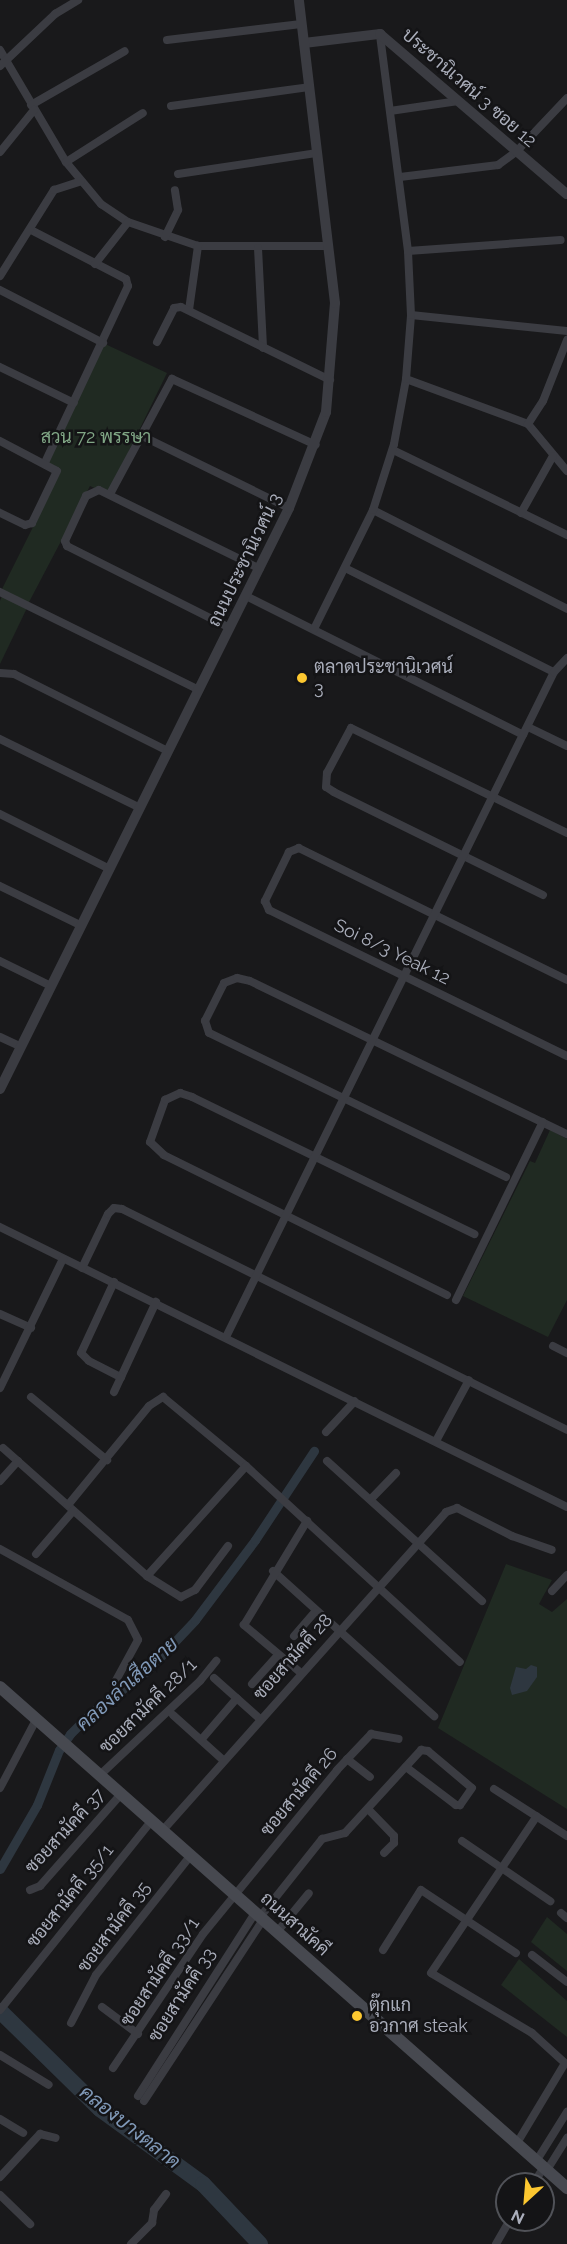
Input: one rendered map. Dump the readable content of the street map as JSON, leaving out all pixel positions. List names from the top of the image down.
{
  "streets": {
    "main road": ["ถนนสามัคคี"],
    "street": [
      "ประชานิเวศน์ 3 ซอย 12",
      "ถนนประชานิเวศน์ 3",
      "Soi 8/3 Yeak 12",
      "ซอยสามัคคี 28",
      "ซอยสามัคคี 28/1",
      "ซอยสามัคคี 26",
      "ซอยสามัคคี 37",
      "ซอยสามัคคี 35/1",
      "ซอยสามัคคี 35",
      "ซอยสามัคคี 33/1"
    ]
  },
  "crossings": [
    ["ประชานิเวศน์ 3 ซอย 12", "ถนนประชานิเวศน์ 3"],
    ["ซอยสามัคคี 28", "ถนนสามัคคี"],
    ["ซอยสามัคคี 28/1", "ถนนสามัคคี"],
    ["ซอยสามัคคี 26", "ถนนสามัคคี"],
    ["ซอยสามัคคี 26", "ซอยสามัคคี 33/1"],
    ["ซอยสามัคคี 37", "ถนนสามัคคี"],
    ["ซอยสามัคคี 35/1", "ถนนสามัคคี"],
    ["ถนนสามัคคี", "ซอยสามัคคี 35"],
    ["ถนนสามัคคี", "ซอยสามัคคี 33/1"]
  ],
  "water": ["คลองลำเสือตาย", "คลองบางตลาด"],
  "parks": ["สวน 72 พรรษา"],
  "places": ["ตลาดประชานิเวศน์ 3", "ตุ๊กแก อวกาศ steak"],
  "north": "bottom left"
}
